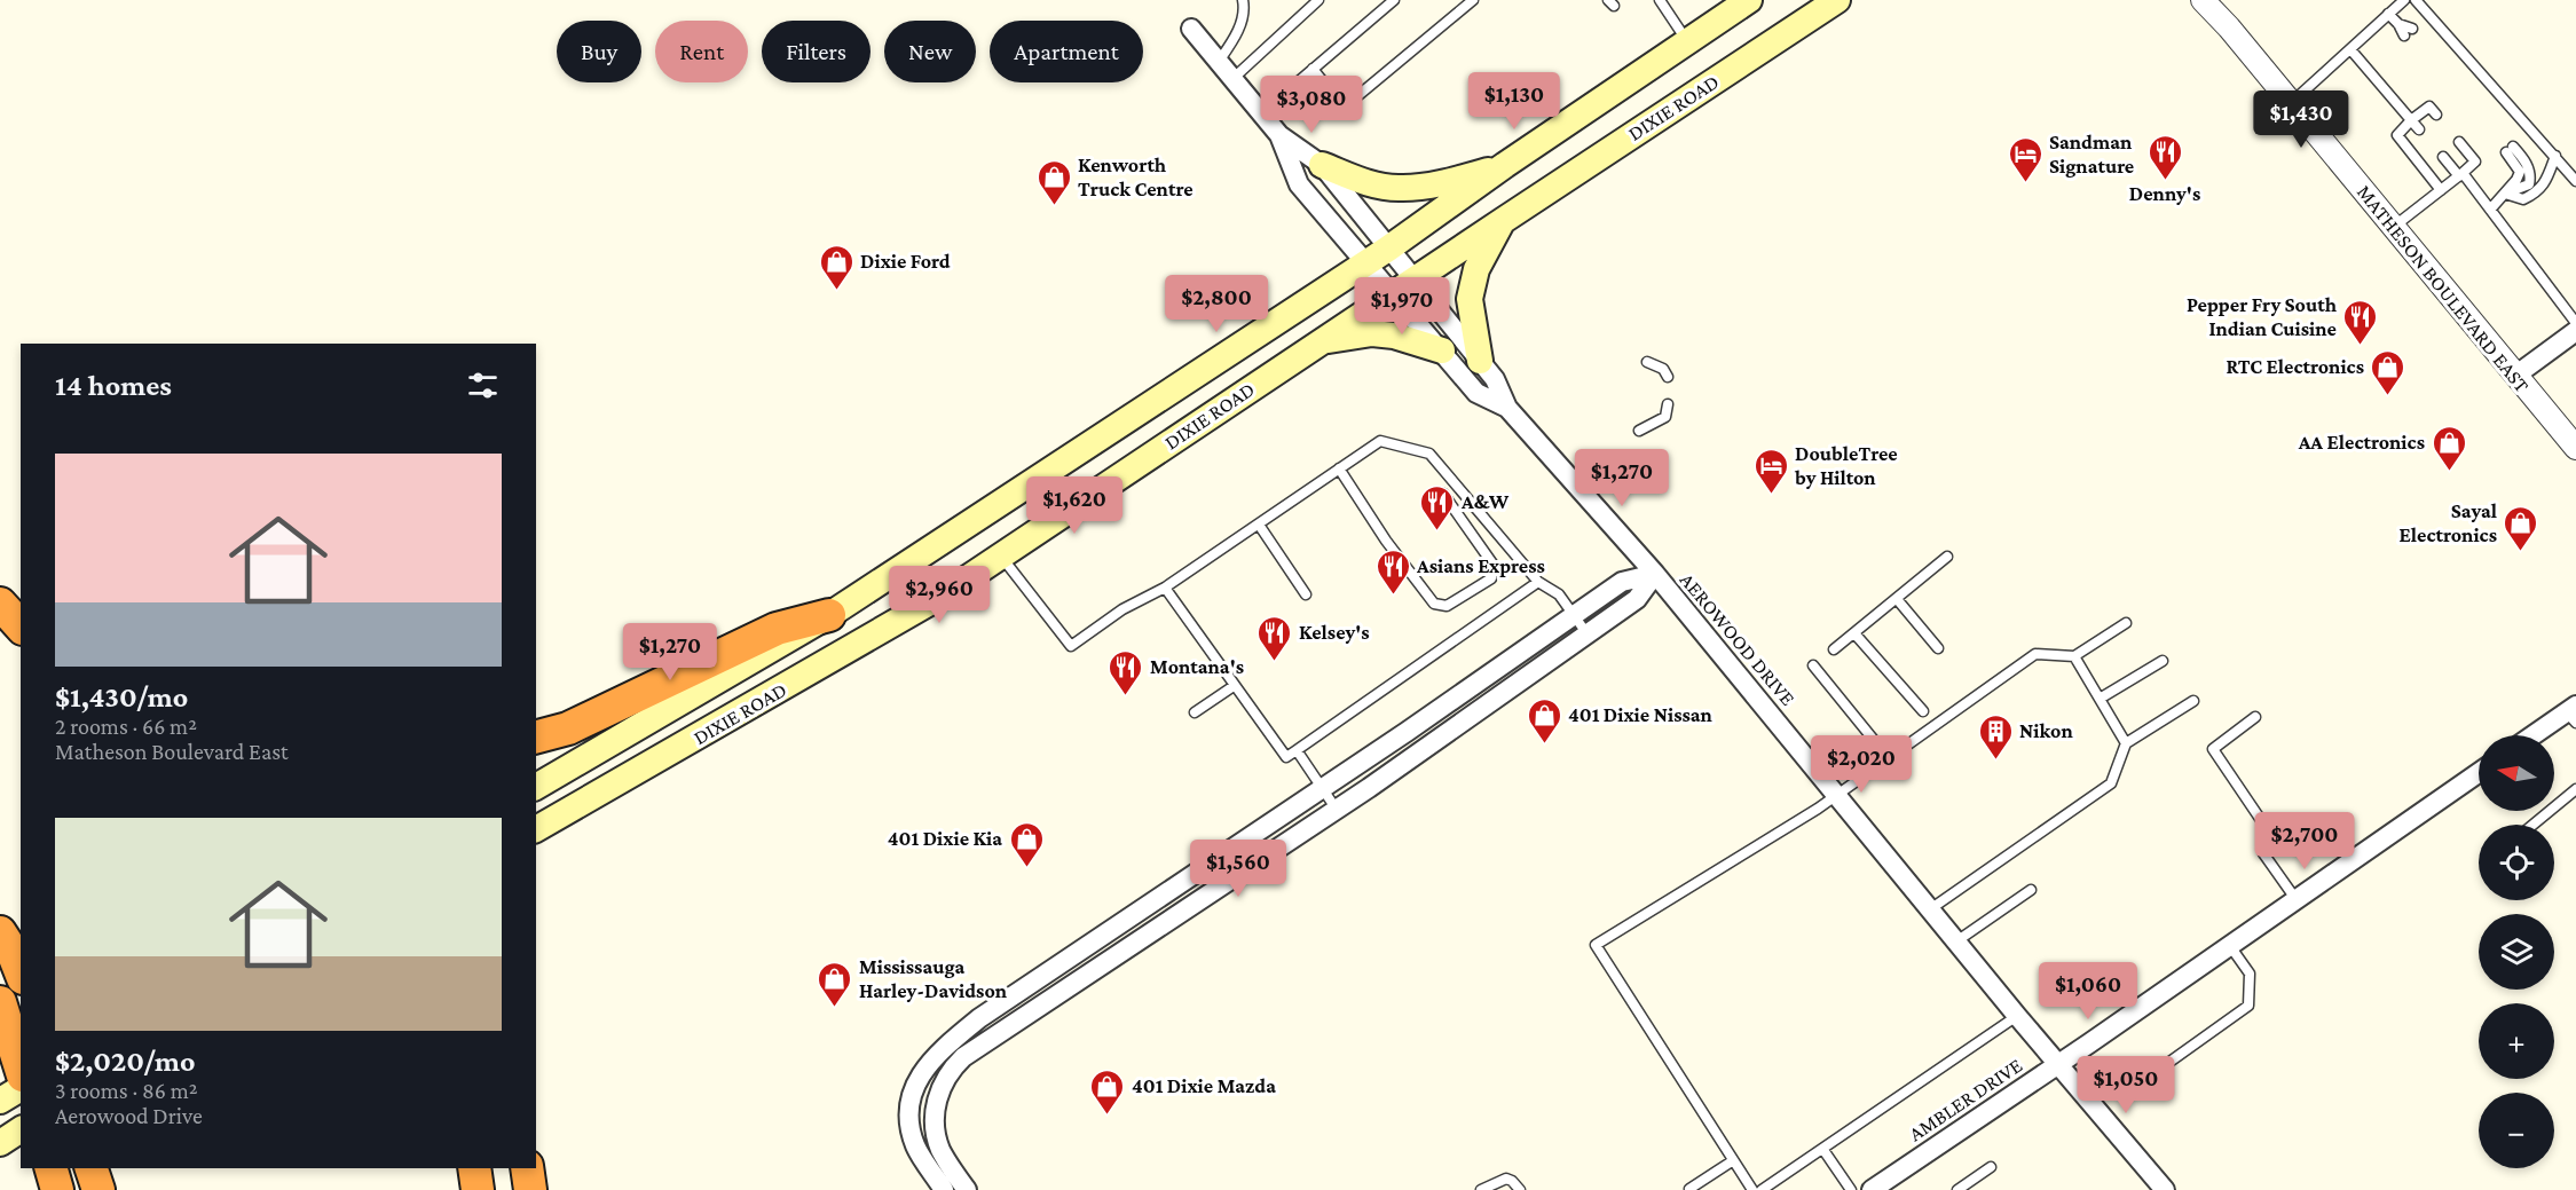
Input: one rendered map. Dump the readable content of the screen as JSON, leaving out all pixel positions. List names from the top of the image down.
{
  "streets": {
    "main road": ["DIXIE ROAD"],
    "street": ["MATHESON BOULEVARD EAST", "AEROWOOD DRIVE", "AMBLER DRIVE"]
  },
  "crossings": [
    ["DIXIE ROAD", "AEROWOOD DRIVE"],
    ["AEROWOOD DRIVE", "AMBLER DRIVE"]
  ],
  "places": {
    "restaurant": [
      "Denny's",
      "Pepper Fry South Indian Cuisine",
      "A&W",
      "Asians Express",
      "Kelsey's",
      "Montana's"
    ],
    "hotel": ["Sandman Signature", "DoubleTree by Hilton"],
    "shop": [
      "Kenworth Truck Centre",
      "Dixie Ford",
      "RTC Electronics",
      "AA Electronics",
      "Sayal Electronics",
      "401 Dixie Nissan",
      "401 Dixie Kia",
      "Mississauga Harley-Davidson",
      "401 Dixie Mazda"
    ],
    "building": ["Nikon"]
  },
  "north": "left",
  "page": {
    "chip": [
      "Buy",
      "Rent",
      "Filters",
      "New",
      "Apartment"
    ],
    "price": [
      "$1,130",
      "$3,080",
      "$1,430",
      "$2,800",
      "$1,970",
      "$1,270",
      "$1,620",
      "$2,960",
      "$1,270",
      "$2,020",
      "$2,700",
      "$1,560",
      "$1,060",
      "$1,050"
    ],
    "heading": "14 homes",
    "list": [
      {
        "name": "$1,430/mo",
        "note": "2 rooms · 66 m² · Matheson Boulevard East"
      },
      {
        "name": "$2,020/mo",
        "note": "3 rooms · 86 m² · Aerowood Drive"
      }
    ],
    "map_buttons": ["+", "−"]
  }
}
